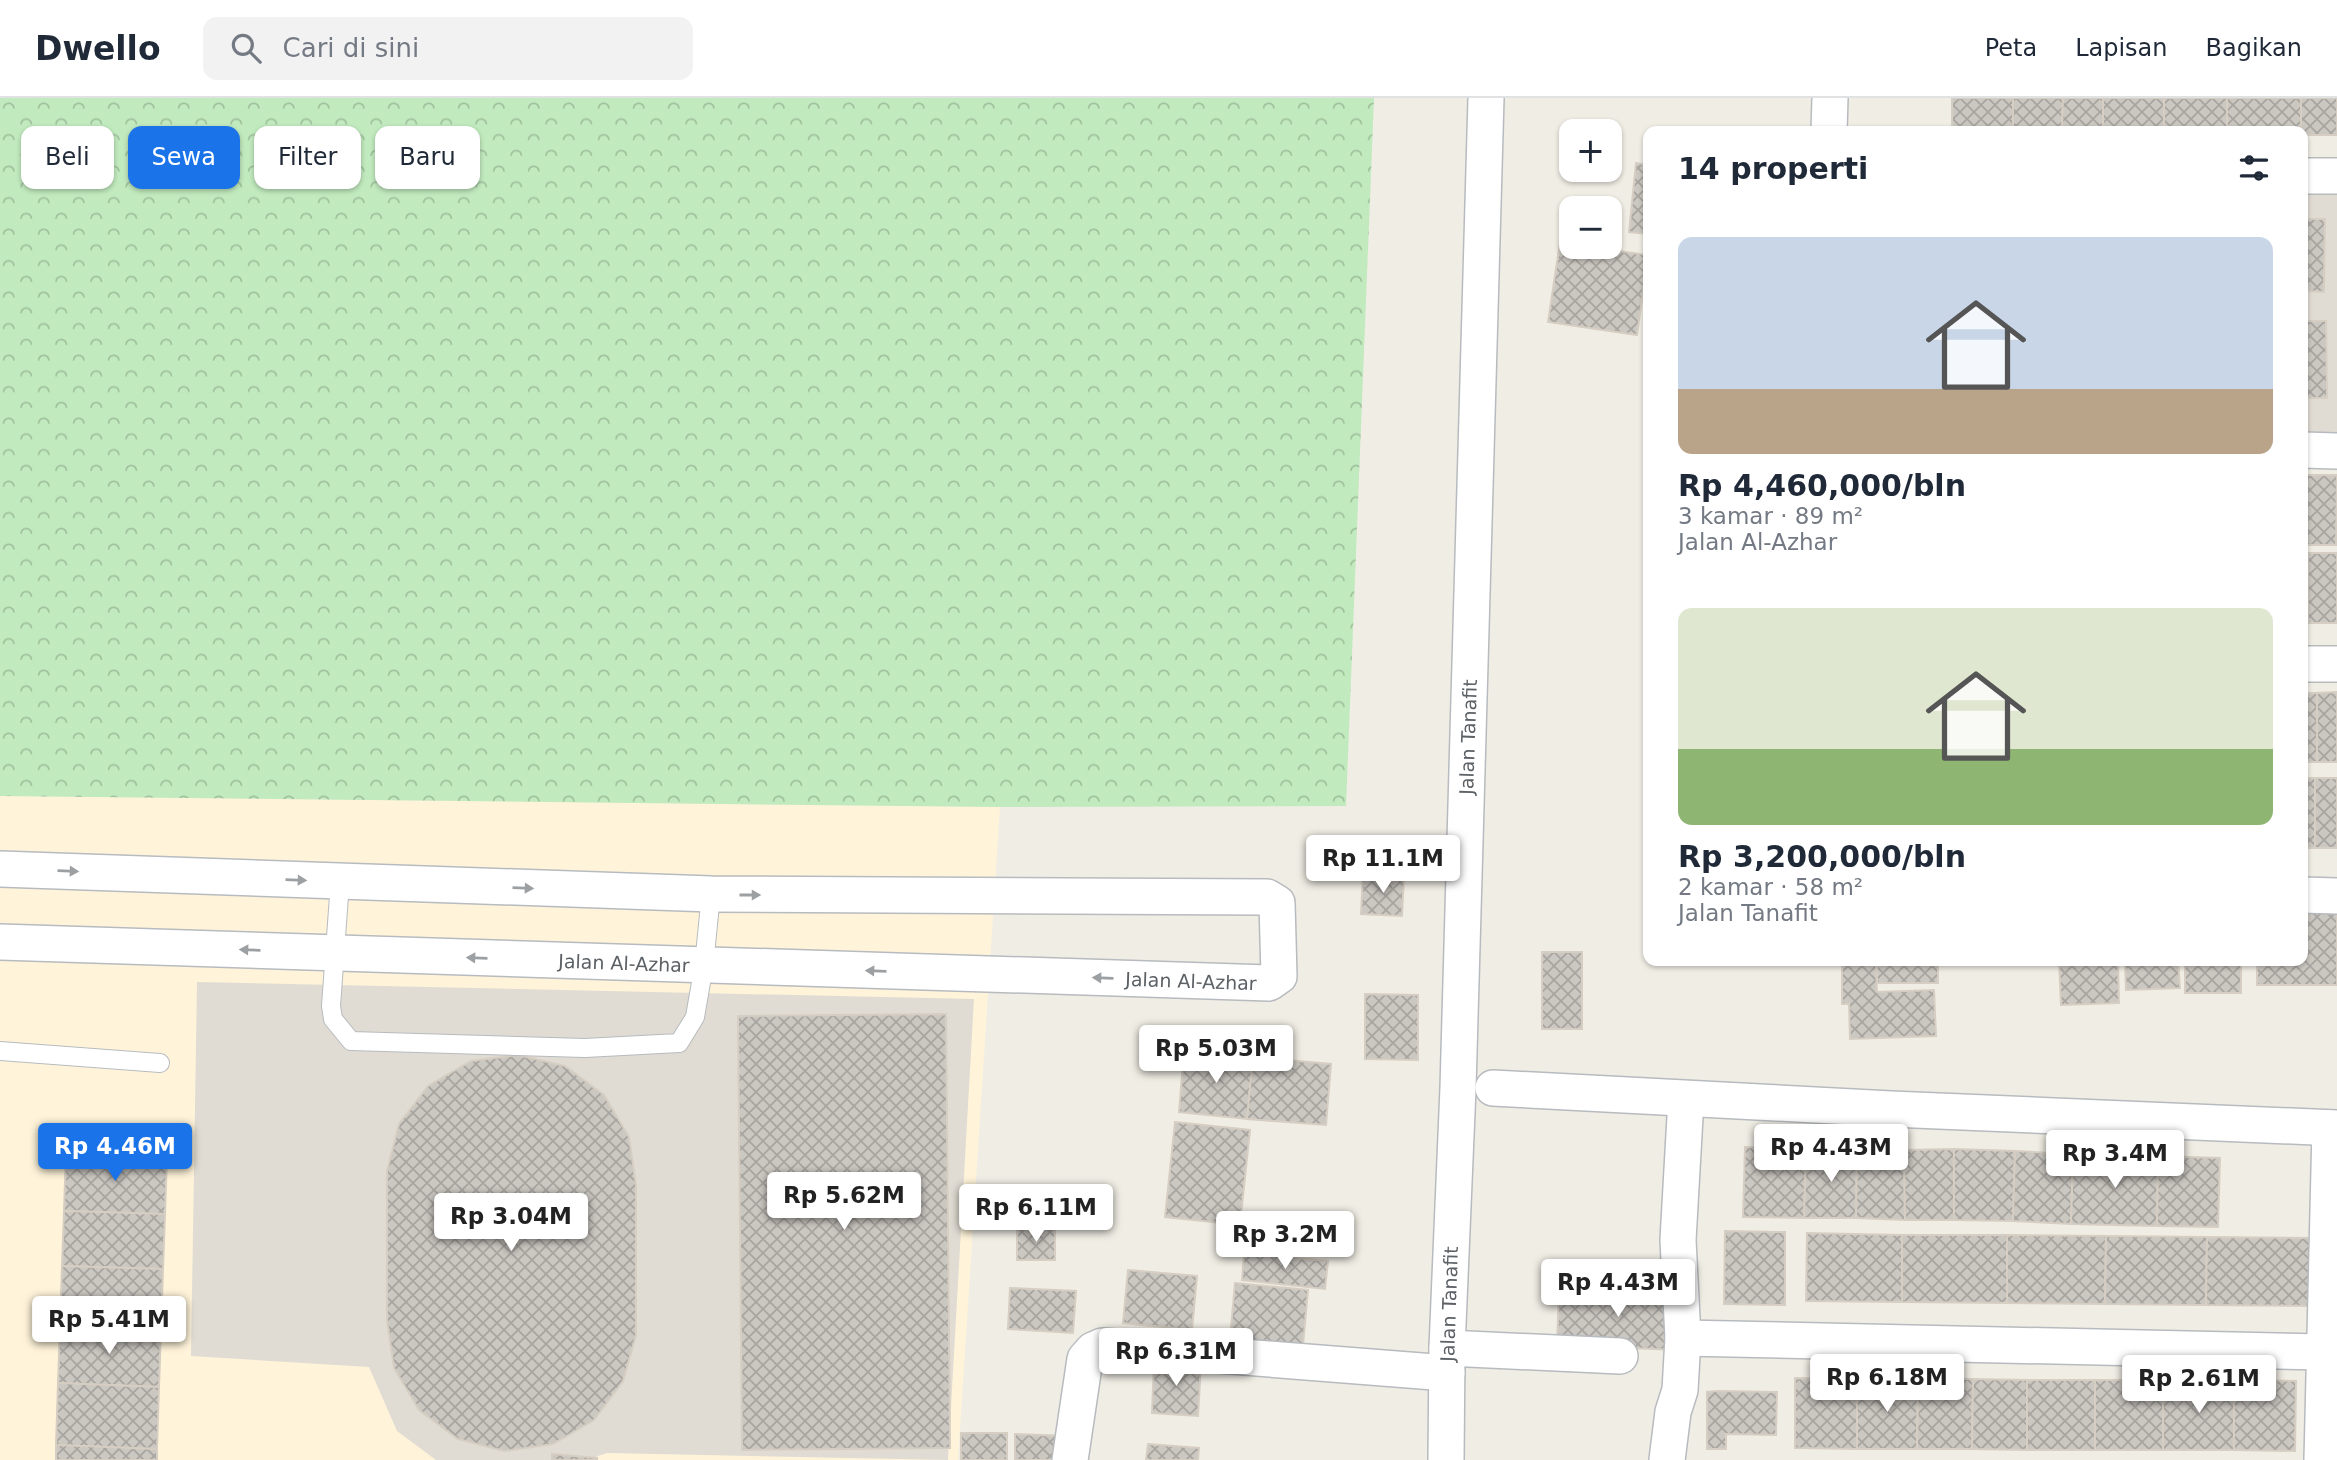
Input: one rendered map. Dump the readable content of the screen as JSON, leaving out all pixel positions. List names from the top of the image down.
{
  "streets": {
    "street": ["Jalan Tanafit", "Jalan Al-Azhar"]
  },
  "page": {
    "header": "Dwello",
    "search": "Cari di sini",
    "nav": ["Peta", "Lapisan", "Bagikan"],
    "map_buttons": ["+", "−"],
    "chip": [
      "Beli",
      "Sewa",
      "Filter",
      "Baru"
    ],
    "heading": "14 properti",
    "list": [
      {
        "name": "Rp 4,460,000/bln",
        "note": "3 kamar · 89 m² · Jalan Al-Azhar"
      },
      {
        "name": "Rp 3,200,000/bln",
        "note": "2 kamar · 58 m² · Jalan Tanafit"
      }
    ],
    "price": [
      "Rp 11.1M",
      "Rp 5.03M",
      "Rp 4.46M",
      "Rp 4.43M",
      "Rp 3.4M",
      "Rp 5.62M",
      "Rp 6.11M",
      "Rp 3.04M",
      "Rp 3.2M",
      "Rp 4.43M",
      "Rp 5.41M",
      "Rp 6.31M",
      "Rp 6.18M",
      "Rp 2.61M"
    ]
  }
}
